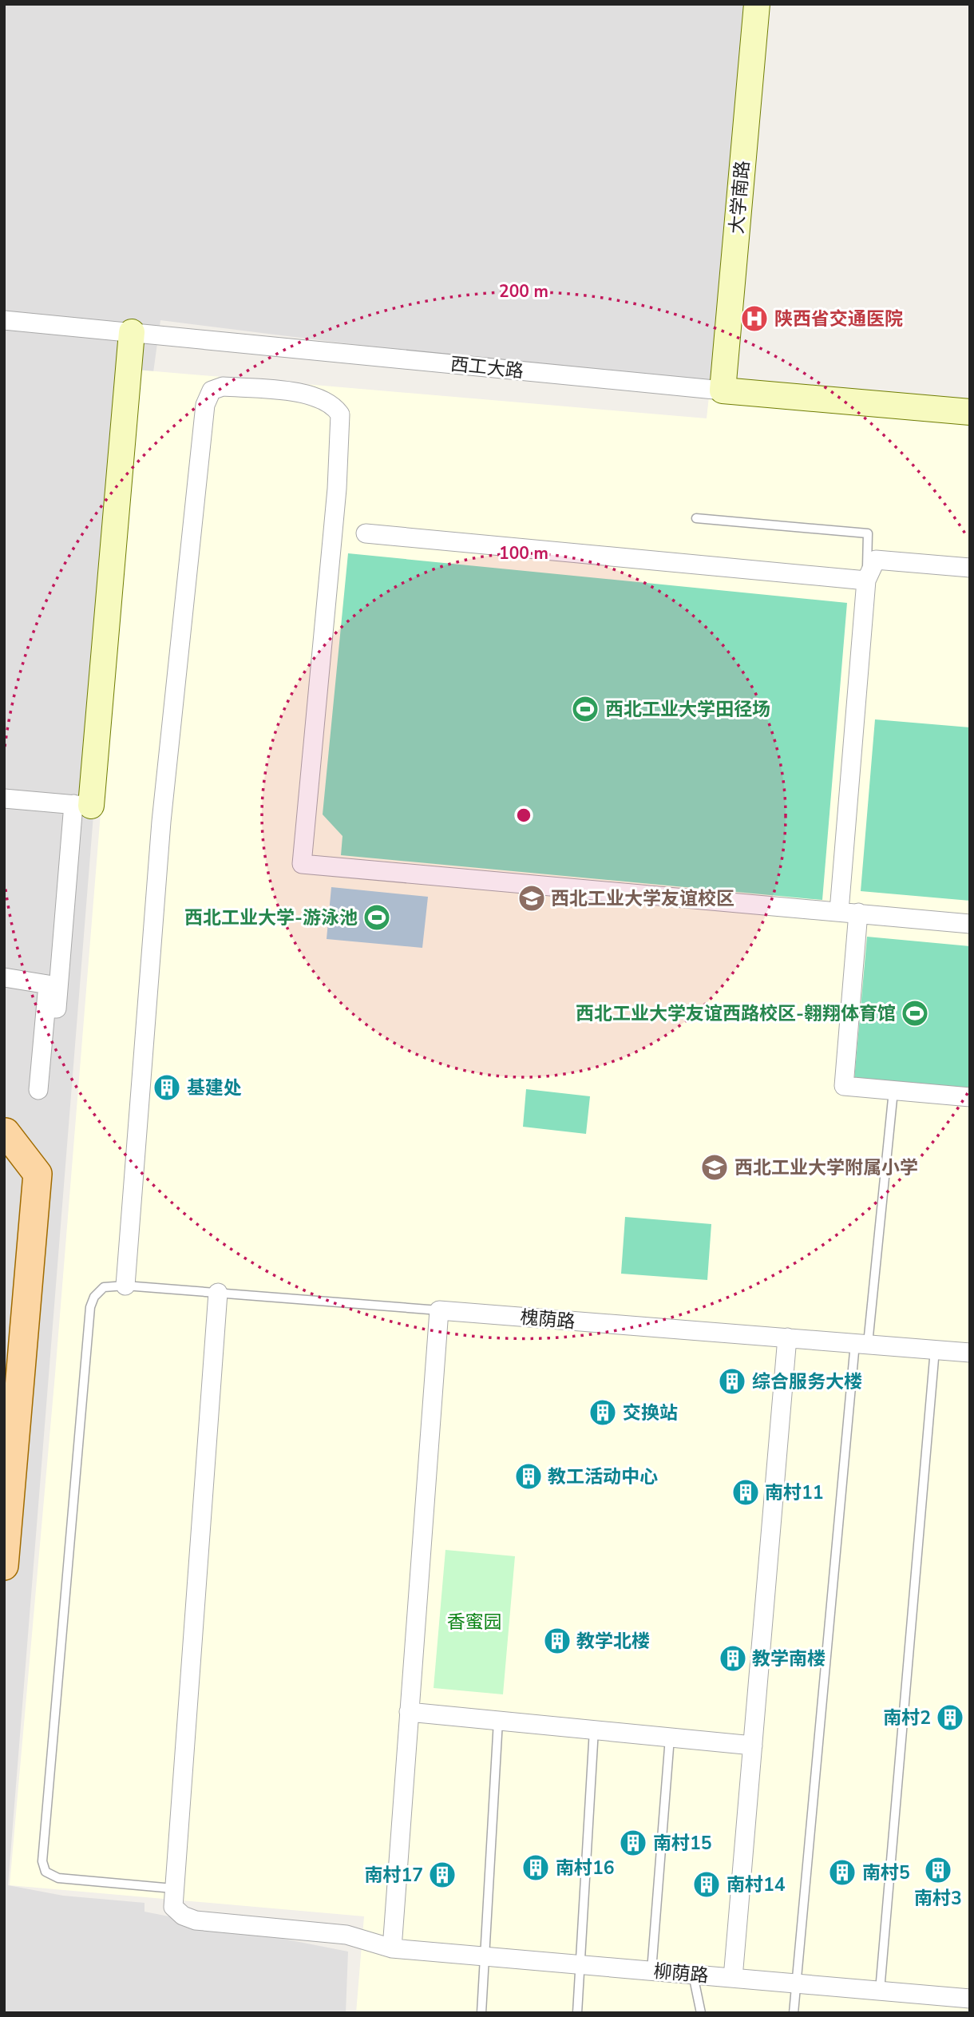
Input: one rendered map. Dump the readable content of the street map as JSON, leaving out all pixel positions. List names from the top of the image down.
{
  "streets": {
    "street": [
      "大学南路",
      "西工大路",
      "槐荫路",
      "柳荫路"
    ]
  },
  "crossings": [
    ["大学南路", "西工大路"],
    ["槐荫路", "柳荫路"]
  ],
  "parks": ["香蜜园"],
  "places": {
    "hospital": ["陕西省交通医院"],
    "sports": ["西北工业大学田径场", "西北工业大学-游泳池", "西北工业大学友谊西路校区-翱翔体育馆"],
    "school or university": ["西北工业大学友谊校区", "西北工业大学附属小学"],
    "building": [
      "基建处",
      "综合服务大楼",
      "交换站",
      "教工活动中心",
      "南村11",
      "教学北楼",
      "教学南楼",
      "南村2",
      "南村15",
      "南村16",
      "南村3",
      "南村5",
      "南村17",
      "南村14"
    ]
  },
  "rings": ["200 m", "100 m"]
}
